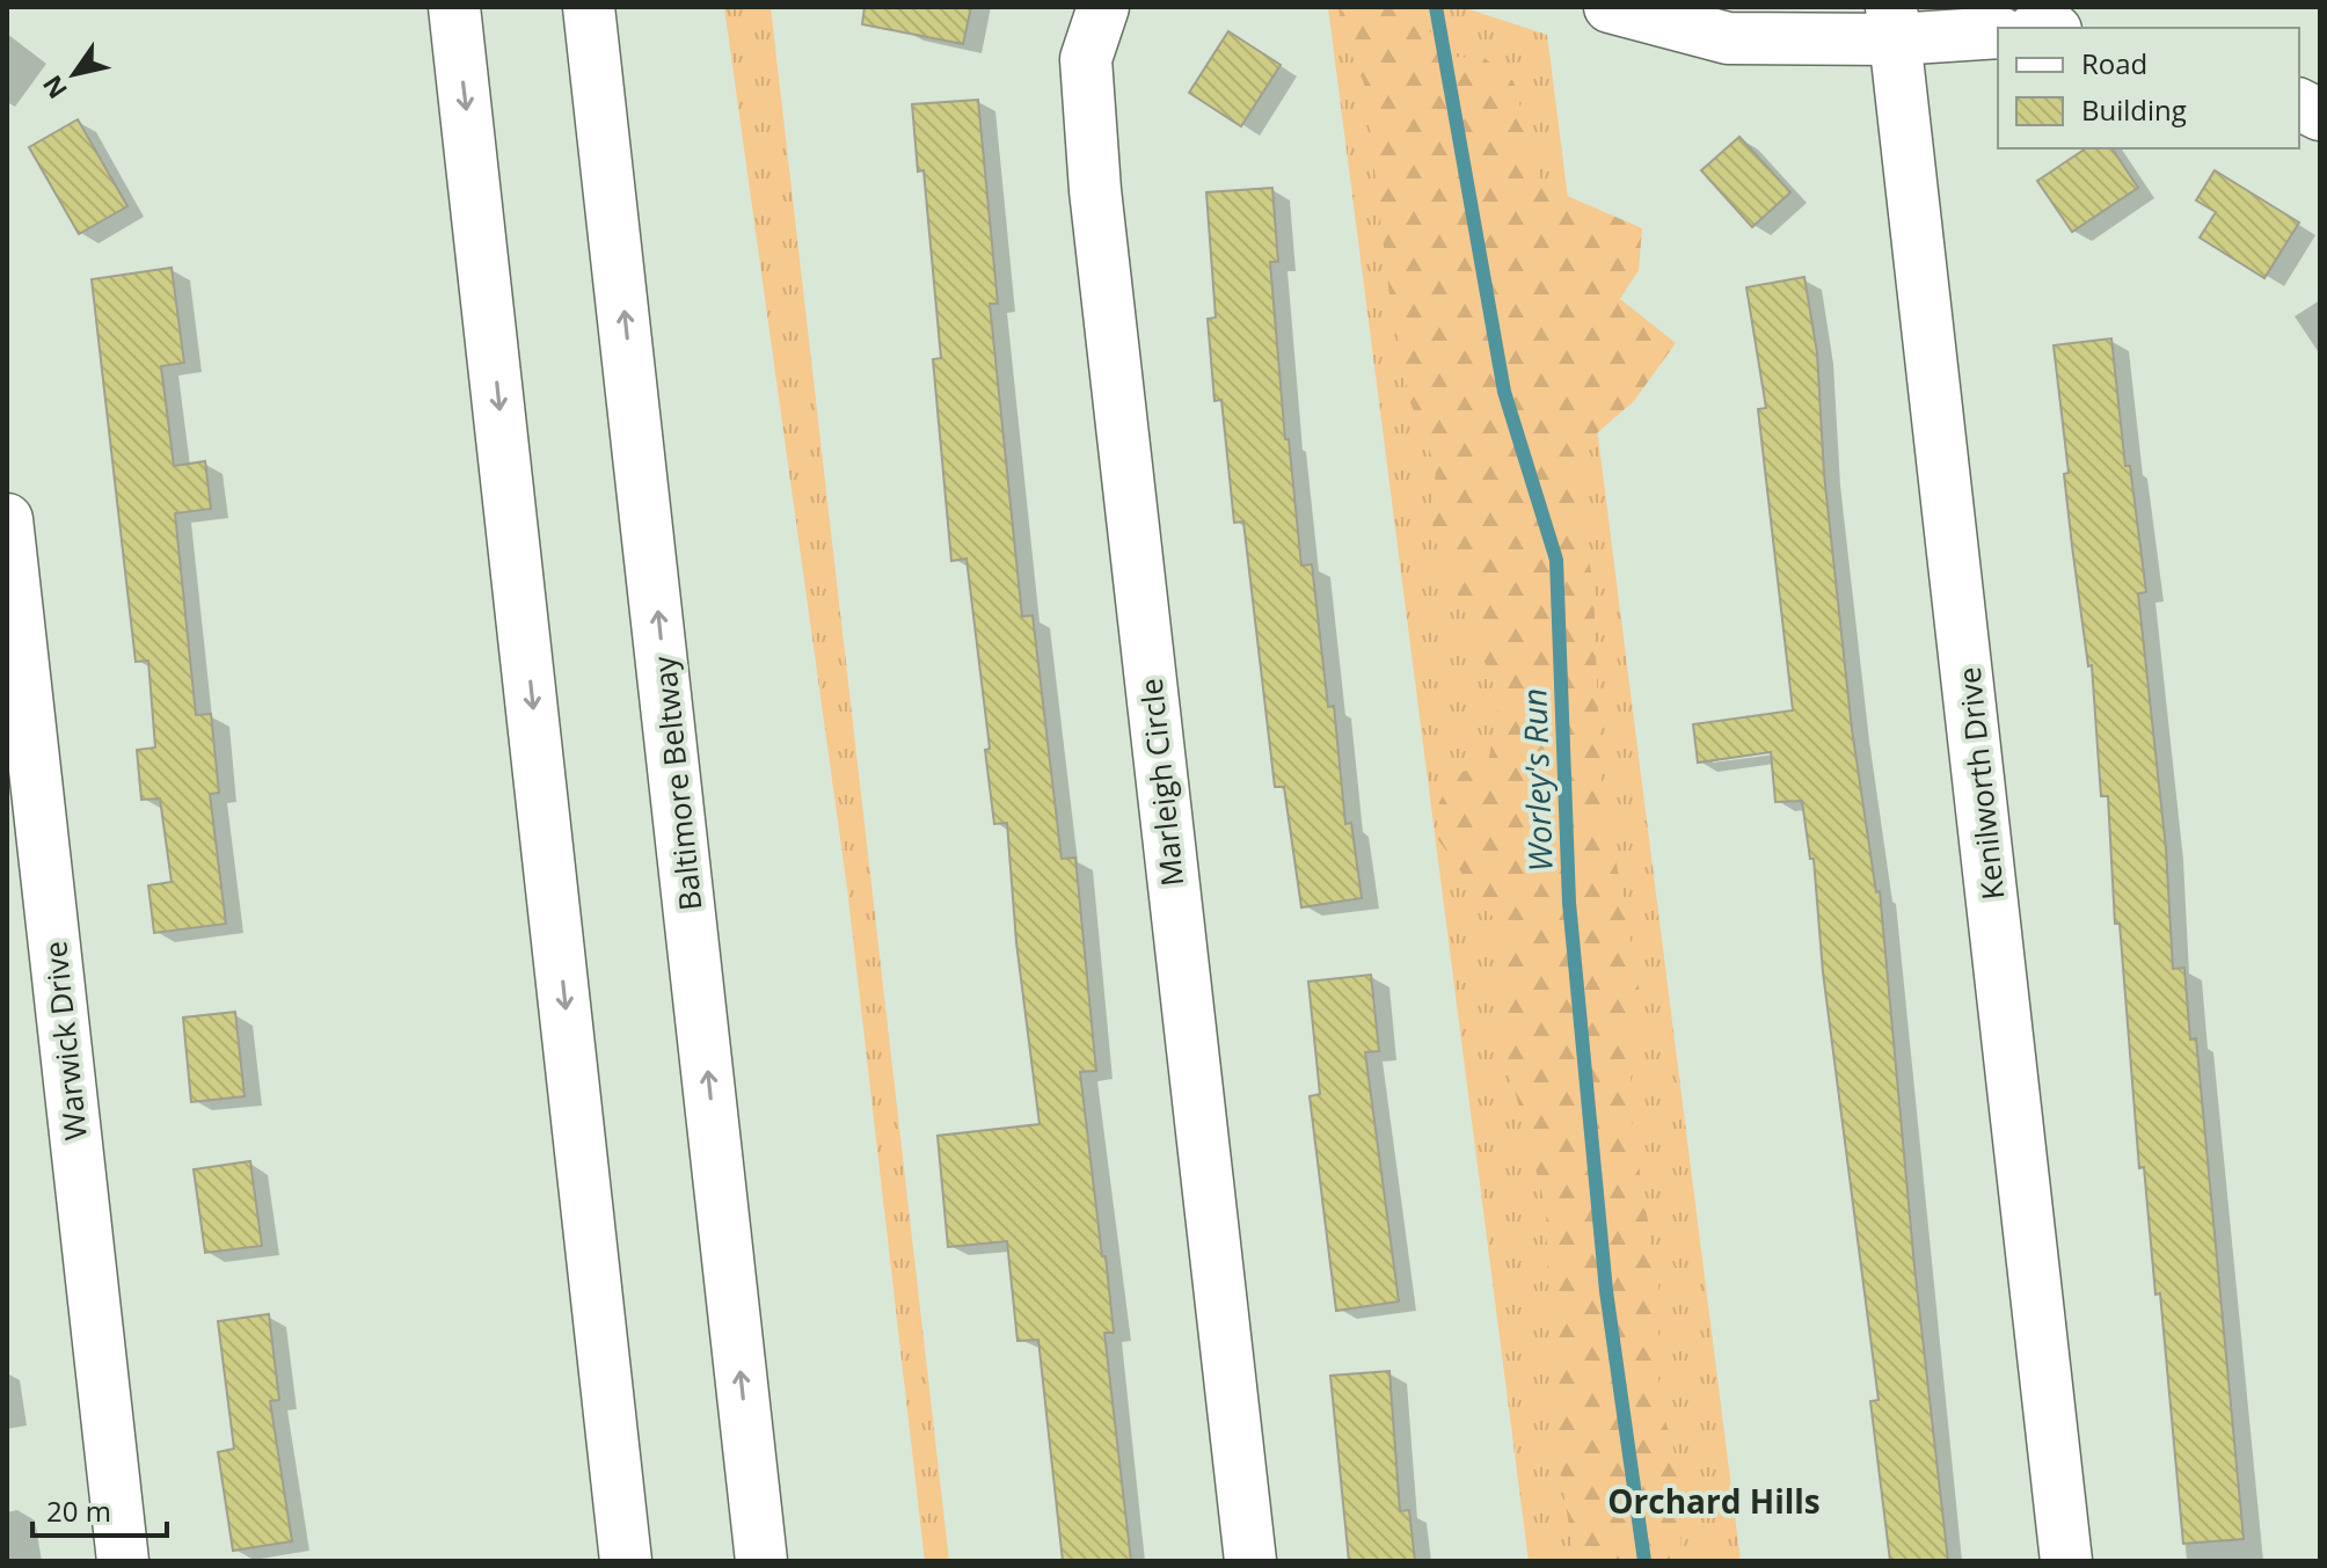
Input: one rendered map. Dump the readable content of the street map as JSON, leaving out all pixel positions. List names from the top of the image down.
{
  "streets": {
    "main road": [
      "Marleigh Circle",
      "Baltimore Beltway",
      "Kenilworth Drive",
      "Warwick Drive"
    ]
  },
  "districts": ["Orchard Hills"],
  "water": ["Worley's Run"],
  "legend": ["Road", "Building"],
  "scale_bar": "20 m",
  "north": "bottom left"
}
